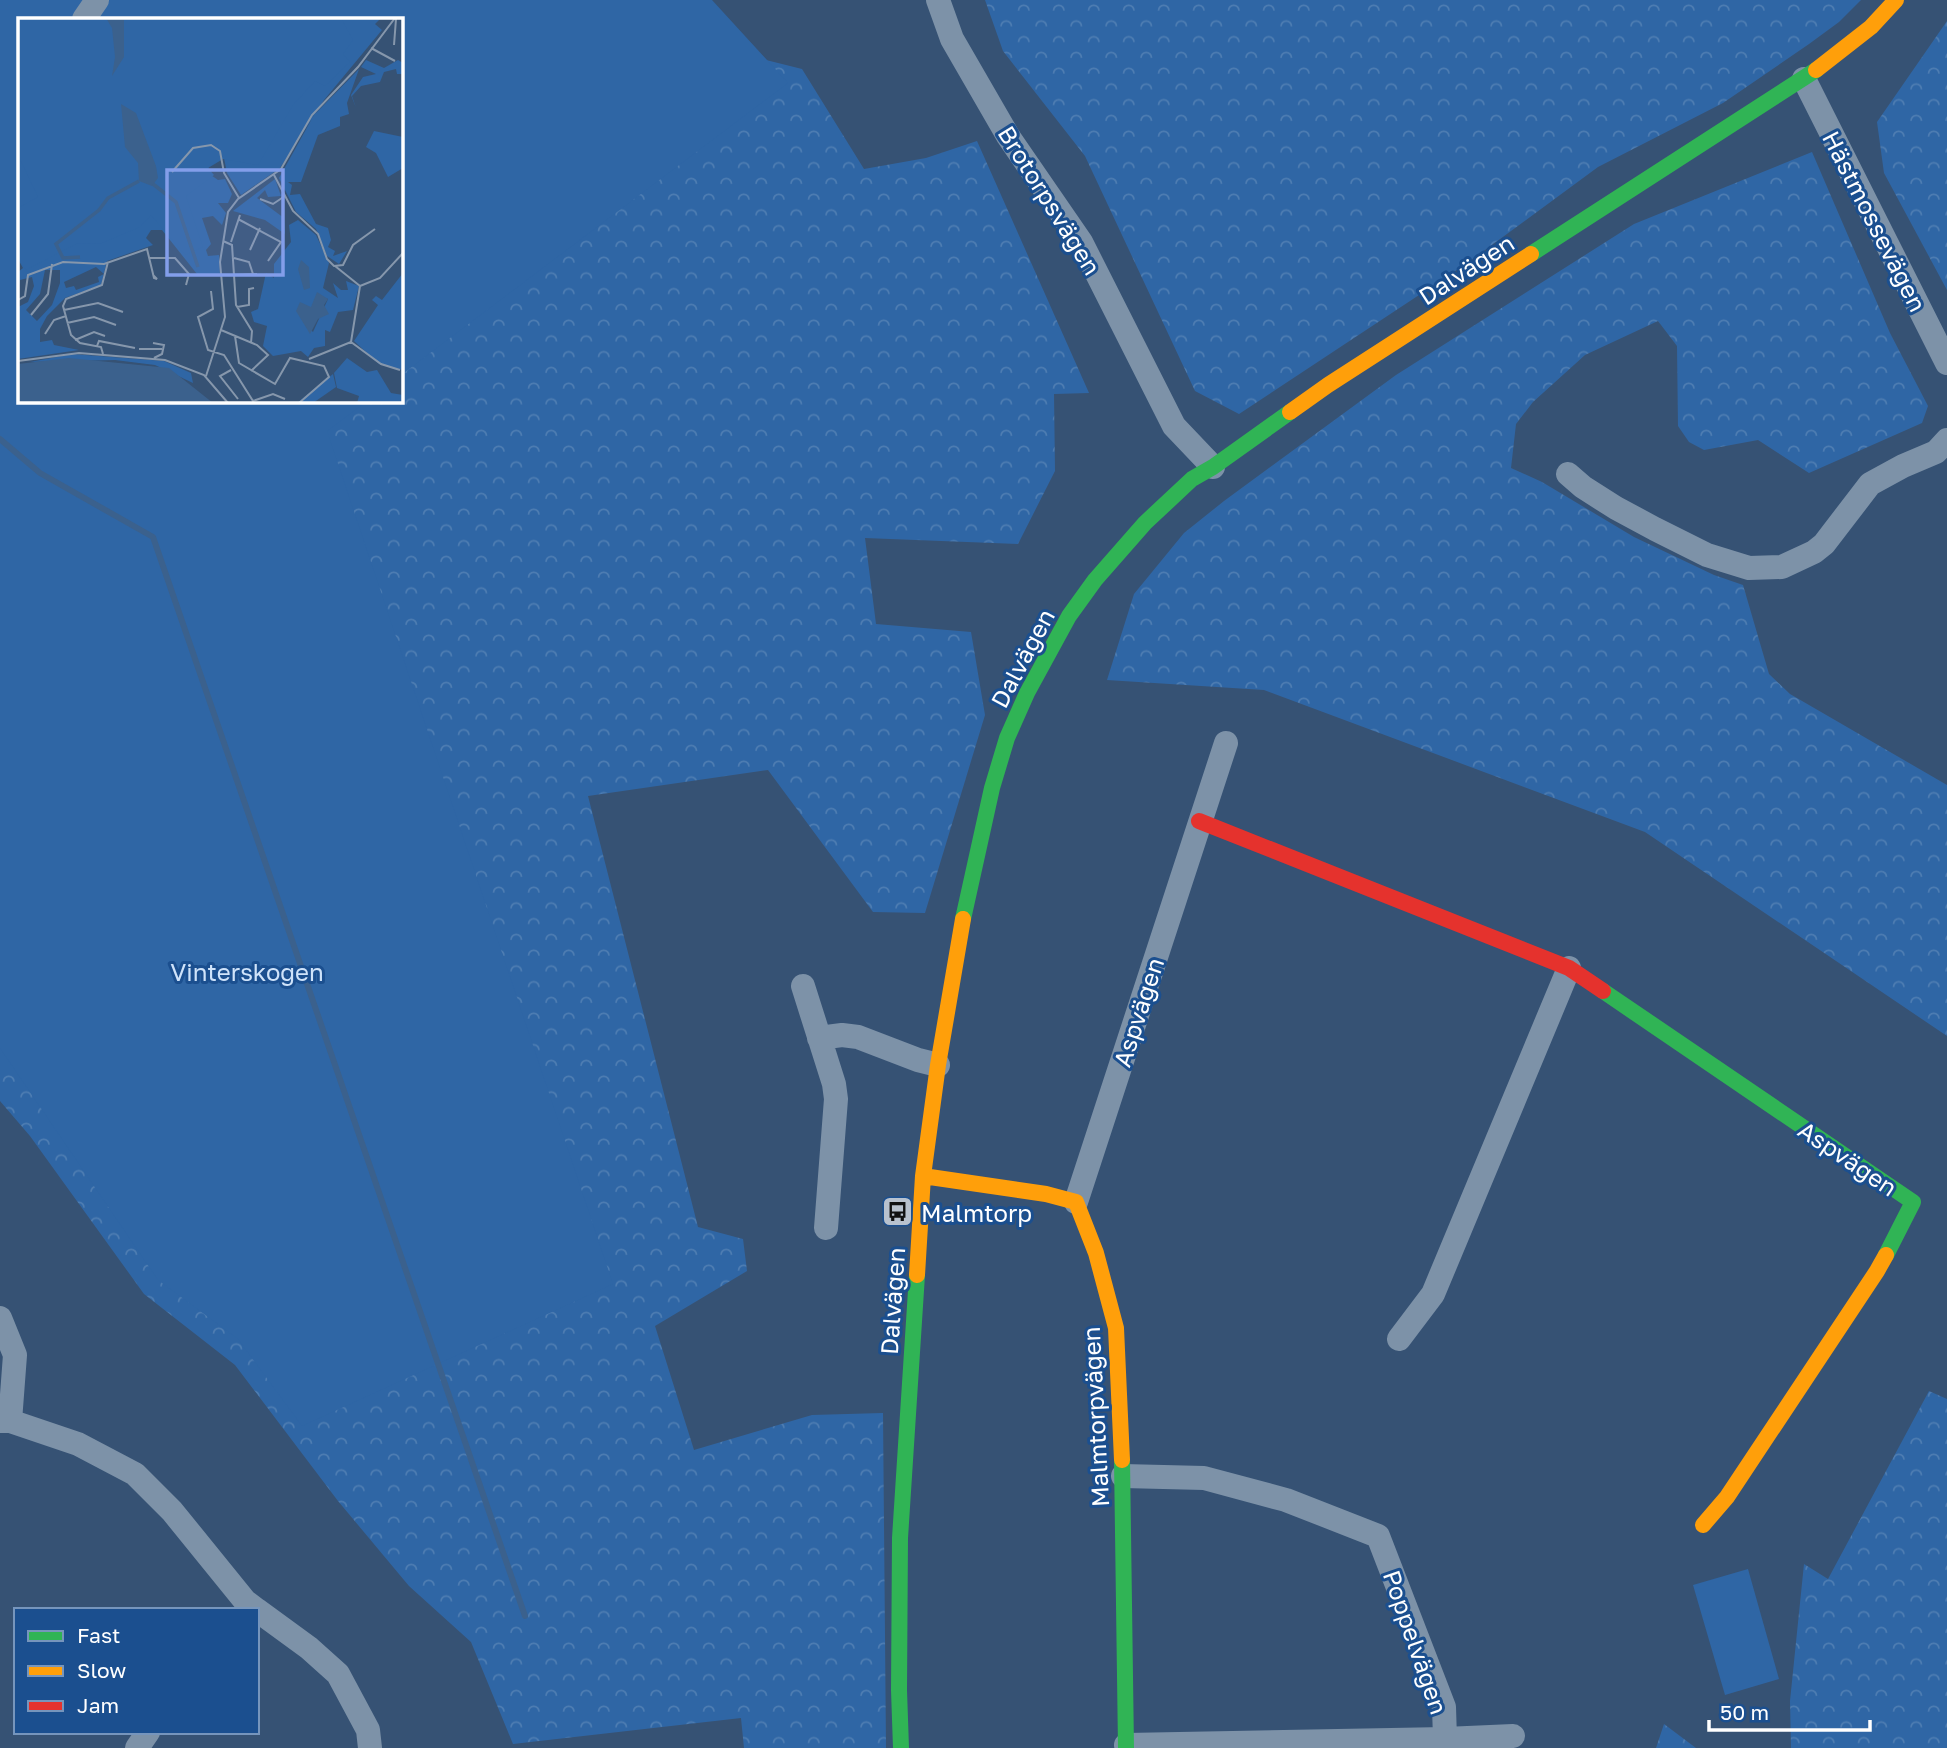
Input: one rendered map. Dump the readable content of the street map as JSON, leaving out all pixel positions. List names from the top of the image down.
{
  "streets": {
    "main road": ["Dalvägen", "Aspvägen", "Malmtorpvägen"],
    "street": ["Brotorpsvägen", "Hästmossevägen", "Poppelvägen"]
  },
  "crossings": [
    ["Brotorpsvägen", "Dalvägen"],
    ["Hästmossevägen", "Dalvägen"],
    ["Aspvägen", "Malmtorpvägen"],
    ["Malmtorpvägen", "Poppelvägen"]
  ],
  "parks": ["Vinterskogen"],
  "places": {
    "bus stop": ["Malmtorp"]
  },
  "legend": ["Fast", "Slow", "Jam"],
  "scale_bar": "50 m"
}
